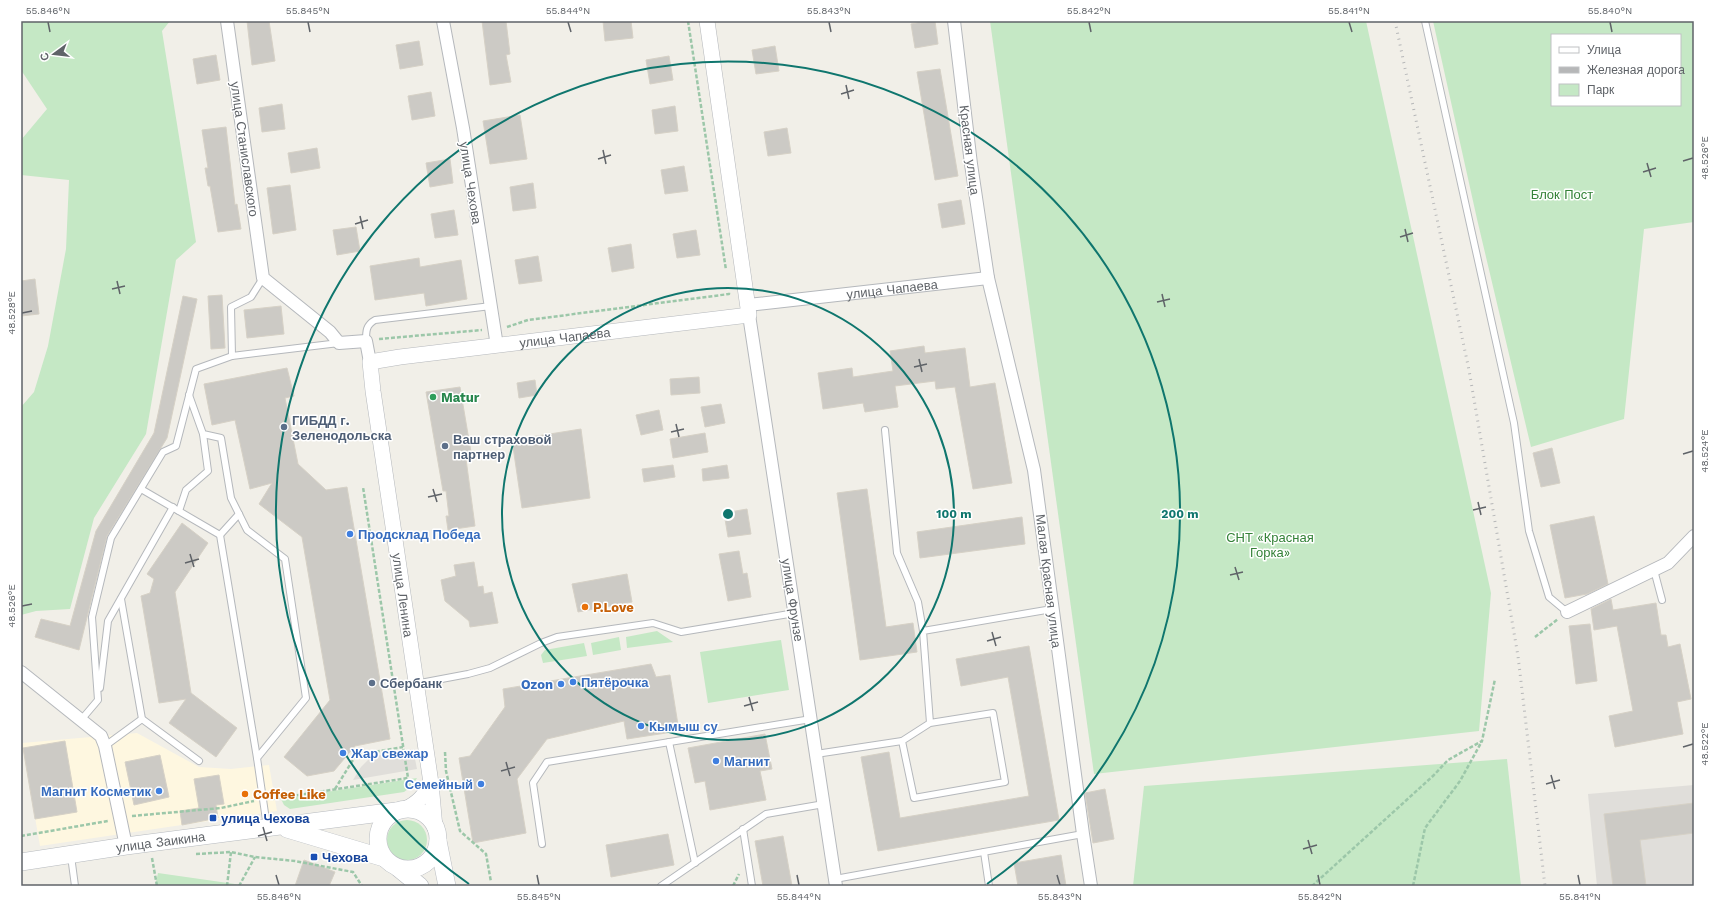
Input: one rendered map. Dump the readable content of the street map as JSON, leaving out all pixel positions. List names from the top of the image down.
{
  "streets": {
    "main road": ["улица Ленина", "улица Заикина"],
    "street": [
      "улица Станиславского",
      "Красная улица",
      "улица Чехова",
      "улица Чапаева",
      "Малая Красная улица",
      "улица Фрунзе"
    ]
  },
  "crossings": [
    ["Красная улица", "улица Чапаева"],
    ["Красная улица", "Малая Красная улица"],
    ["улица Чехова", "улица Чапаева"],
    ["улица Чапаева", "Малая Красная улица"],
    ["улица Чапаева", "улица Ленина"],
    ["улица Чапаева", "улица Фрунзе"],
    ["улица Ленина", "улица Заикина"]
  ],
  "parks": ["Блок Пост", "СНТ «Красная Горка»"],
  "places": {
    "other": [
      "Matur",
      "ГИБДД г. Зеленодольска",
      "Ваш страховой партнер",
      "Продсклад Победа",
      "P.Love",
      "Пятёрочка",
      "Сбербанк",
      "Ozon",
      "Кымыш су",
      "Жар свежар",
      "Магнит",
      "Семейный",
      "Магнит Косметик",
      "Coffee Like"
    ],
    "transit": ["улица Чехова", "Чехова"]
  },
  "legend": ["Улица", "Железная дорога", "Парк"],
  "north": "left",
  "coordinates": [
    "55.846°N",
    "55.845°N",
    "55.844°N",
    "55.843°N",
    "55.842°N",
    "55.841°N",
    "55.840°N",
    "48.526°E",
    "48.528°E",
    "48.524°E",
    "48.522°E"
  ],
  "rings": ["100 m", "200 m"]
}
